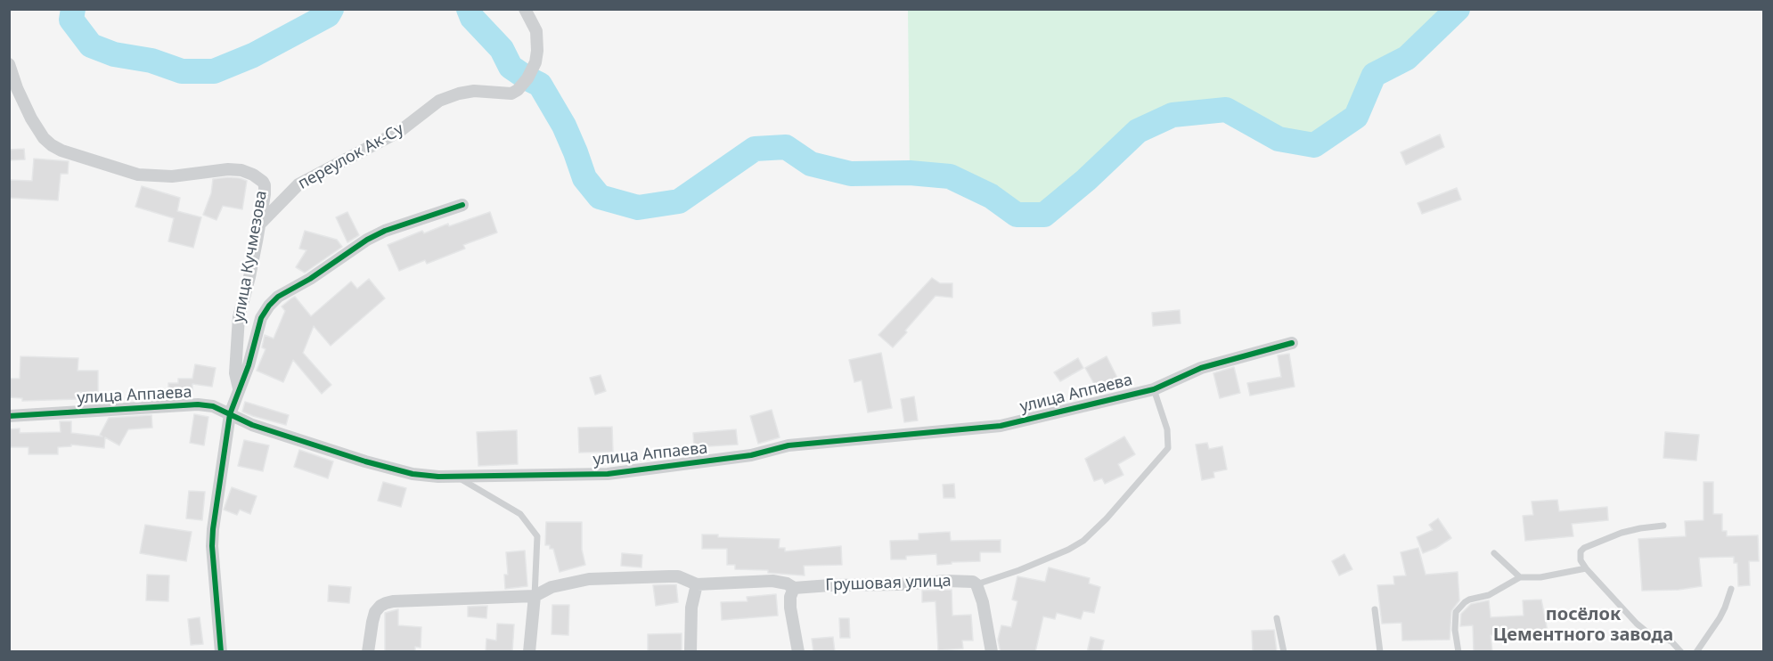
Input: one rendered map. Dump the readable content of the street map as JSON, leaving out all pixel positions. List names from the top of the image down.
{
  "streets": {
    "street": [
      "переулок Ак-Су",
      "улица Кучмезова",
      "улица Аппаева",
      "Грушовая улица"
    ]
  },
  "crossings": [
    ["переулок Ак-Су", "улица Кучмезова"]
  ],
  "districts": ["посёлок Цементного завода"]
}
